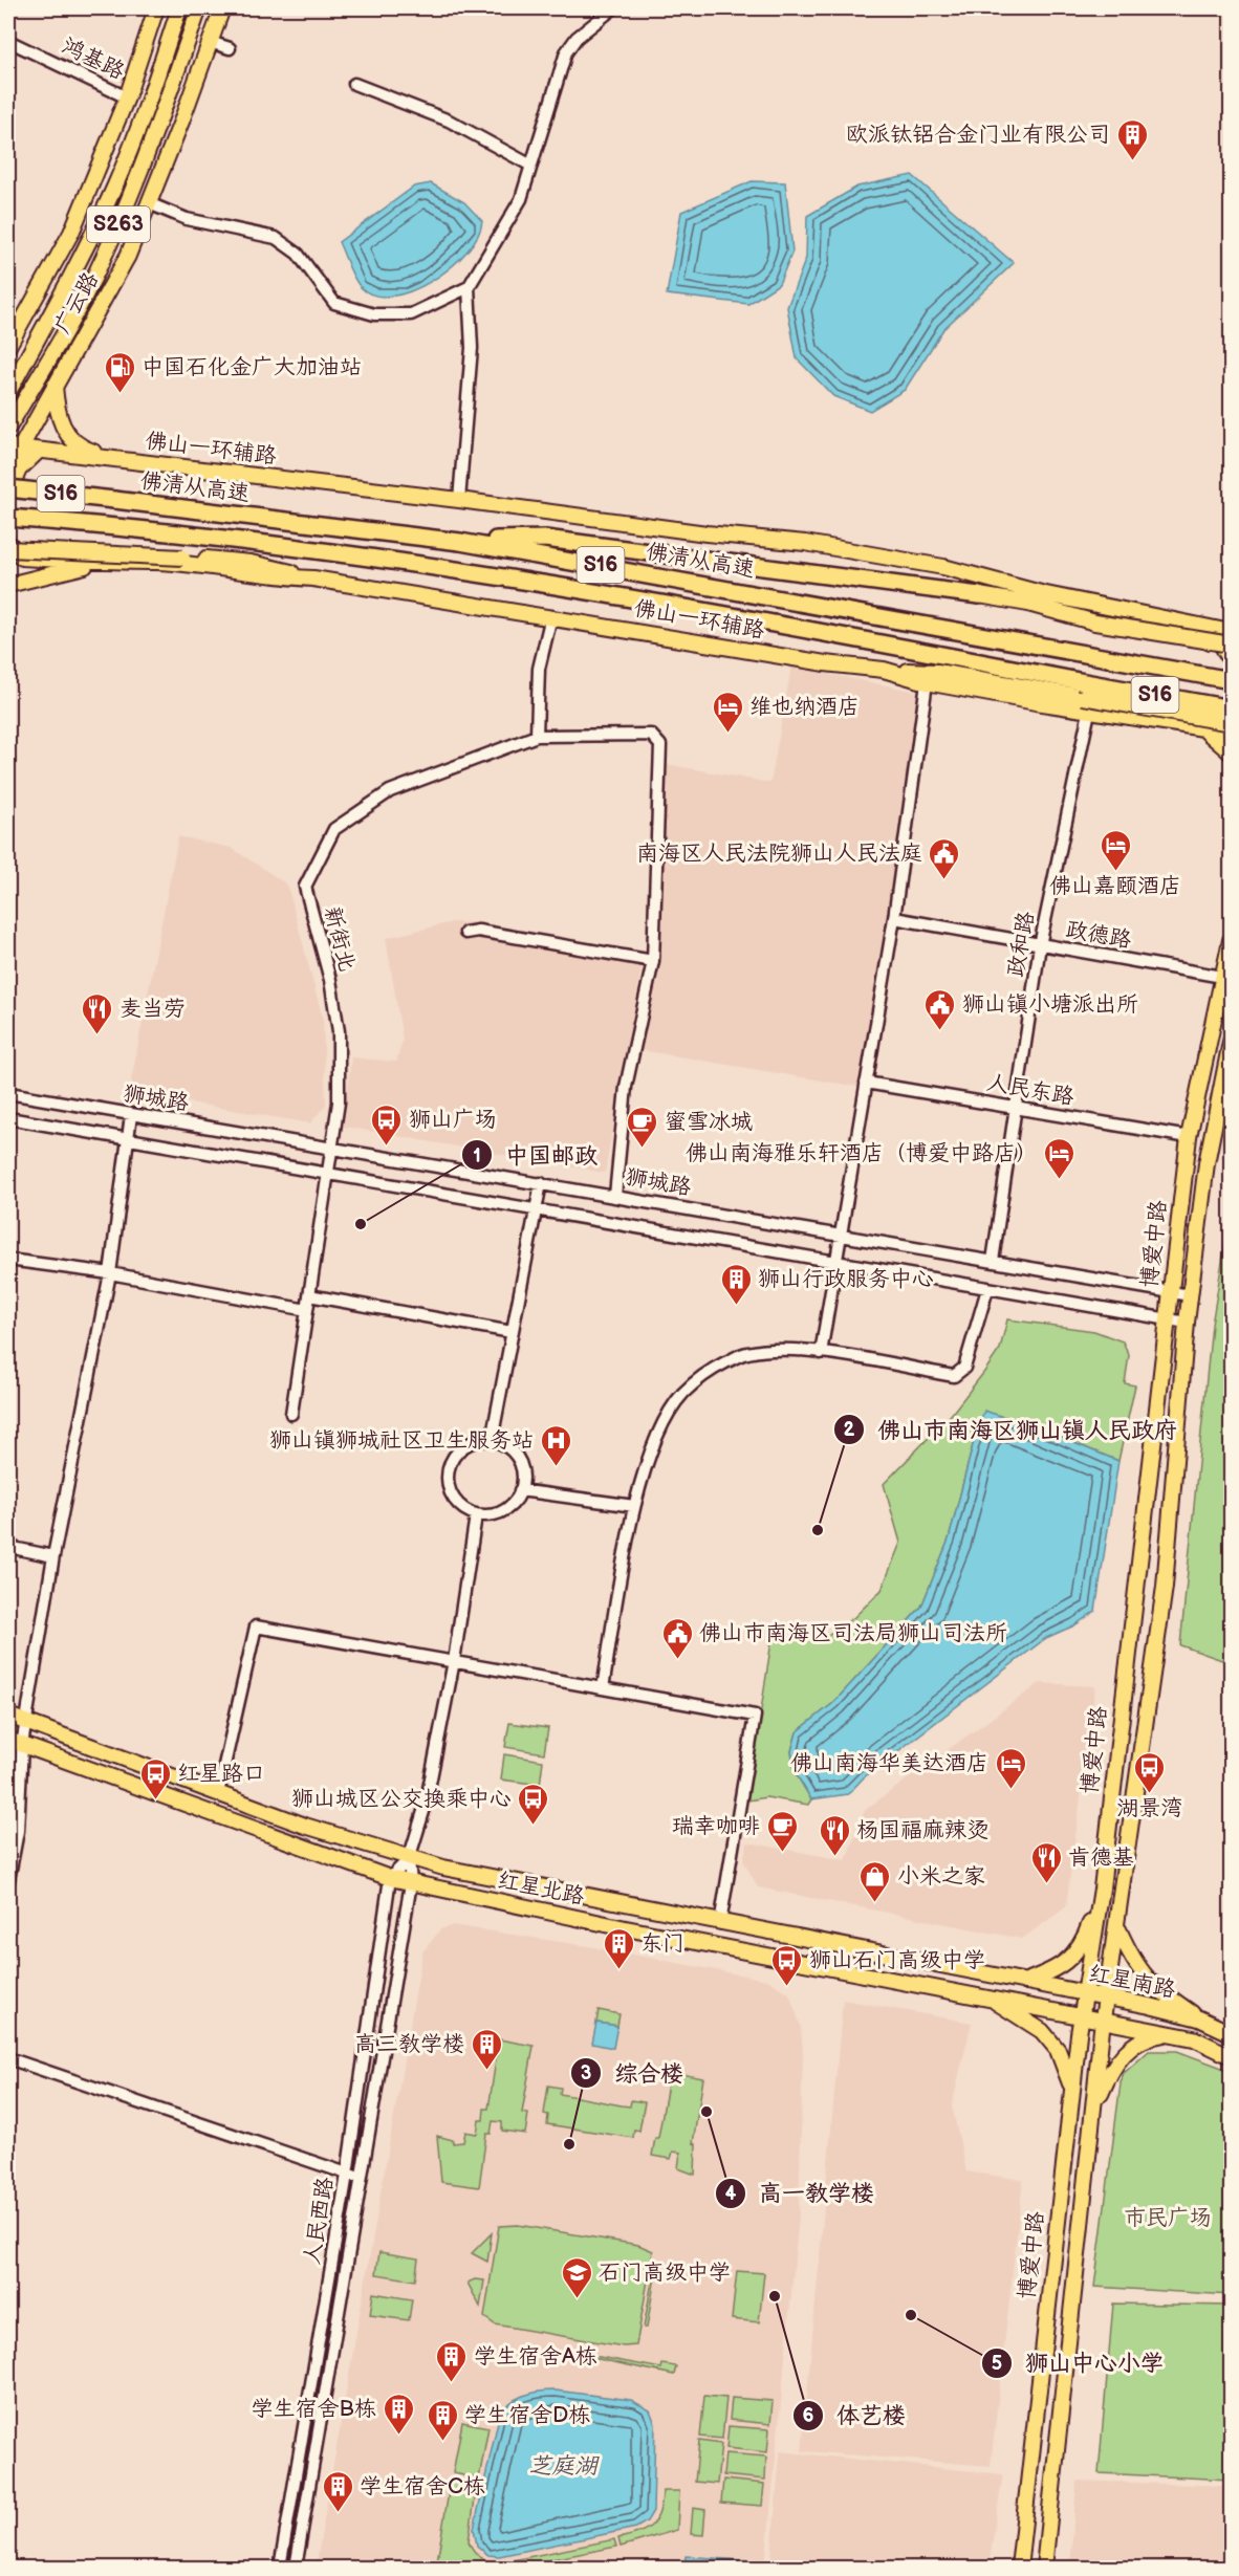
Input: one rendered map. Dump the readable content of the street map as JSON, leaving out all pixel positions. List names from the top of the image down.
{
  "streets": {
    "highway": ["佛清从高速", "S16"],
    "main road": [
      "S263",
      "广云路",
      "佛山一环辅路",
      "博爱中路",
      "红星北路",
      "红星南路"
    ],
    "street": [
      "鸿基路",
      "政德路",
      "新街北",
      "政和路",
      "人民东路",
      "狮城路",
      "人民西路"
    ]
  },
  "crossings": [
    ["鸿基路", "广云路"],
    ["广云路", "佛山一环辅路"],
    ["佛山一环辅路", "政和路"],
    ["政德路", "政和路"],
    ["政德路", "博爱中路"],
    ["新街北", "狮城路"],
    ["政和路", "人民东路"],
    ["政和路", "狮城路"],
    ["人民东路", "博爱中路"],
    ["狮城路", "博爱中路"],
    ["博爱中路", "红星北路"],
    ["博爱中路", "红星南路"],
    ["红星北路", "红星南路"],
    ["红星北路", "人民西路"]
  ],
  "water": ["芝庭湖"],
  "parks": ["市民广场"],
  "places": {
    "building": [
      "欧派钛铝合金门业有限公司",
      "狮山行政服务中心",
      "东门",
      "高三教学楼",
      "学生宿舍A栋",
      "学生宿舍B栋",
      "学生宿舍D栋",
      "学生宿舍C栋"
    ],
    "fuel station": ["中国石化金广大加油站"],
    "hotel": [
      "维也纳酒店",
      "佛山嘉颐酒店",
      "佛山南海雅乐轩酒店（博爱中路店）",
      "佛山南海华美达酒店"
    ],
    "public building": ["南海区人民法院狮山人民法庭", "狮山镇小塘派出所", "佛山市南海区司法局狮山司法所"],
    "restaurant": ["麦当劳", "杨国福麻辣烫", "肯德基"],
    "bus stop": [
      "狮山广场",
      "湖景湾",
      "红星路口",
      "狮山城区公交换乘中心",
      "狮山石门高级中学"
    ],
    "cafe": ["蜜雪冰城", "瑞幸咖啡"],
    "other": [
      "中国邮政",
      "佛山市南海区狮山镇人民政府",
      "高一教学楼",
      "综合楼",
      "体艺楼",
      "狮山中心小学"
    ],
    "hospital": ["狮山镇狮城社区卫生服务站"],
    "shop": ["小米之家"],
    "school or university": ["石门高级中学"]
  }
}
